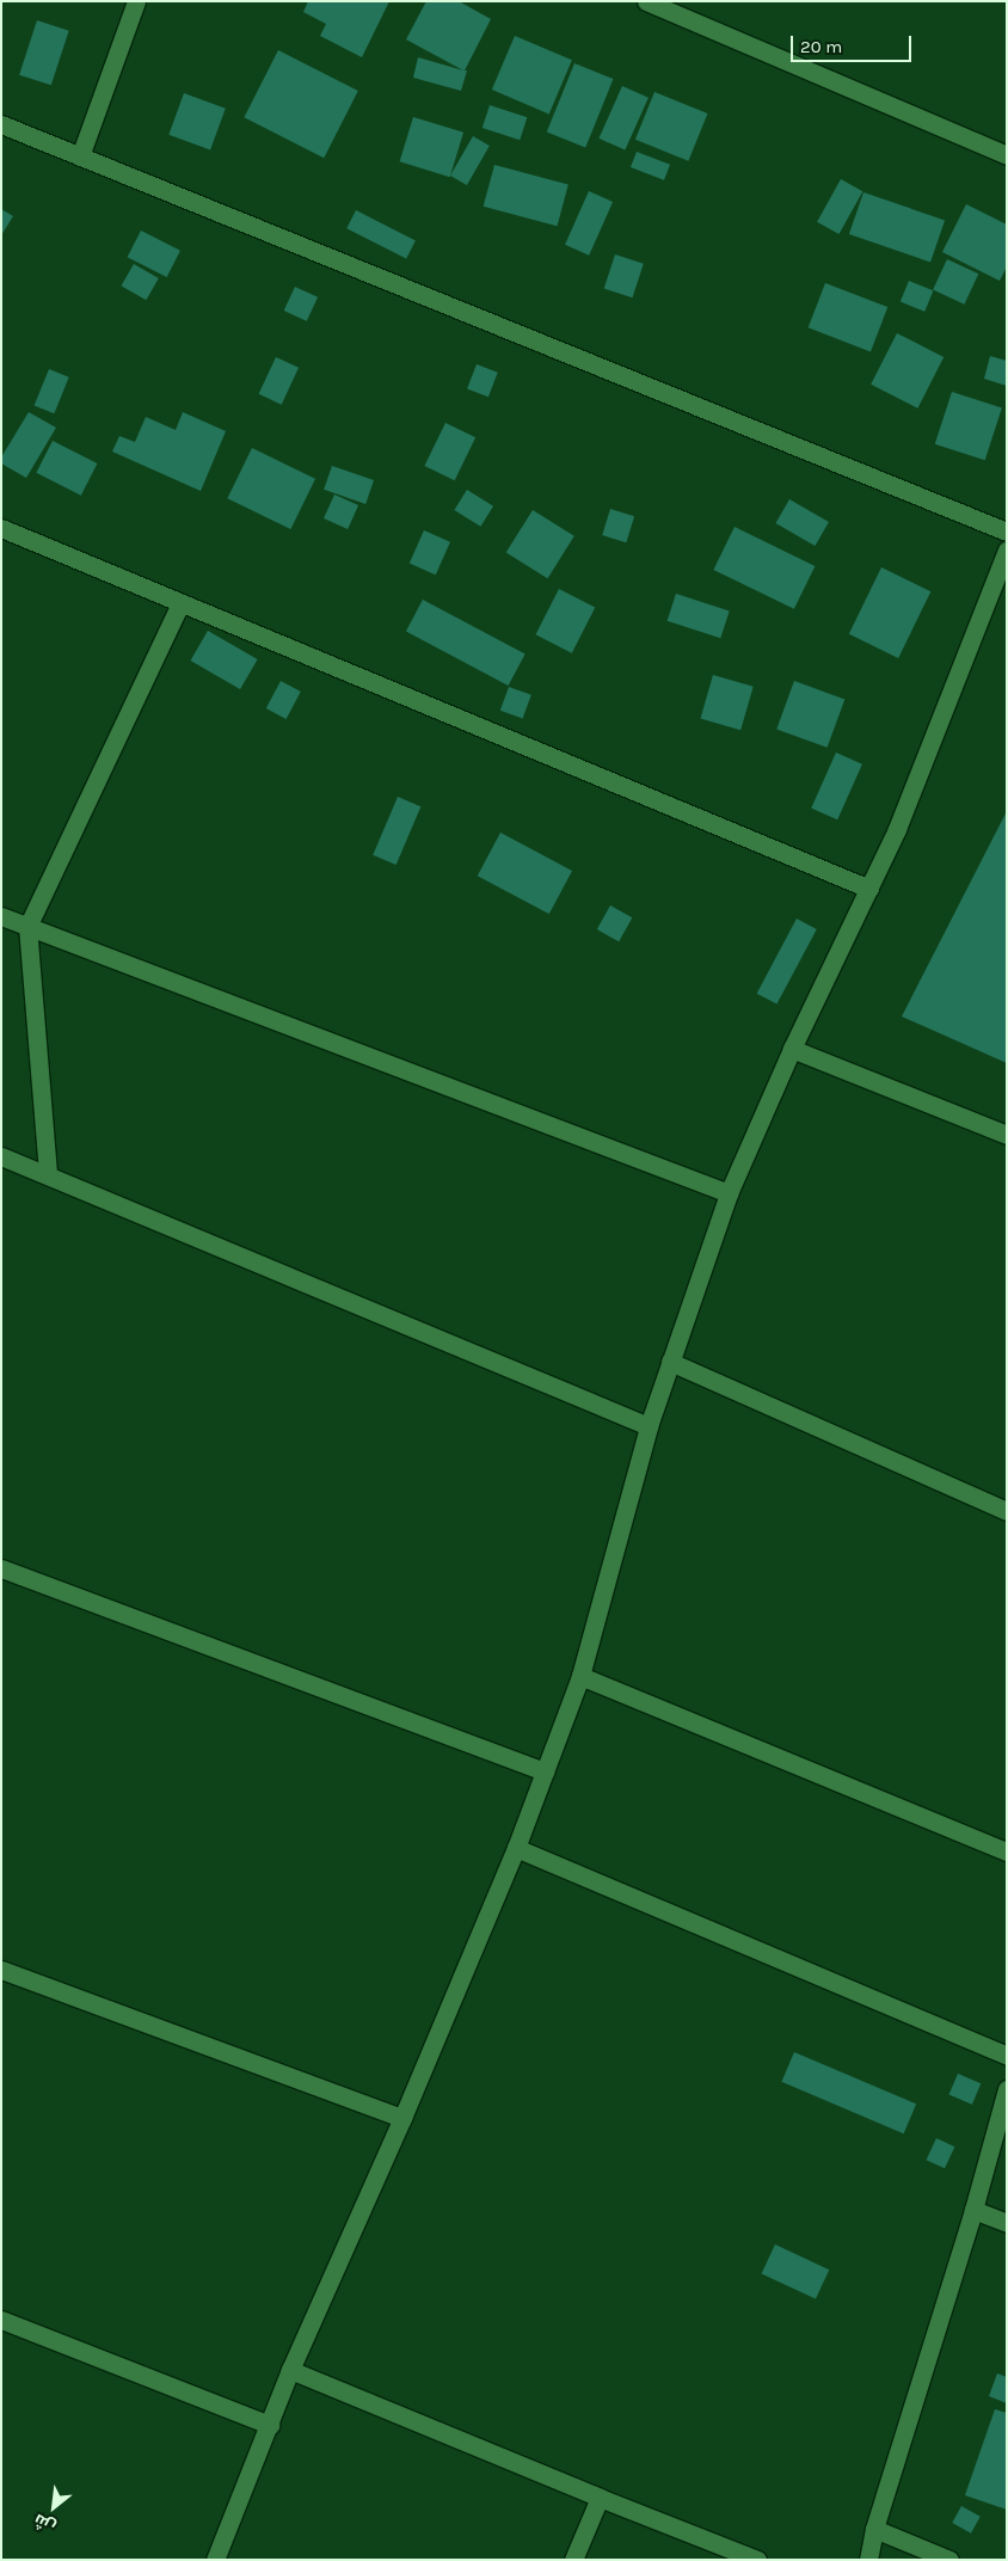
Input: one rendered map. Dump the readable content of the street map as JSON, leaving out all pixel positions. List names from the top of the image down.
{
  "scale_bar": "20 m",
  "north": "bottom left"
}
